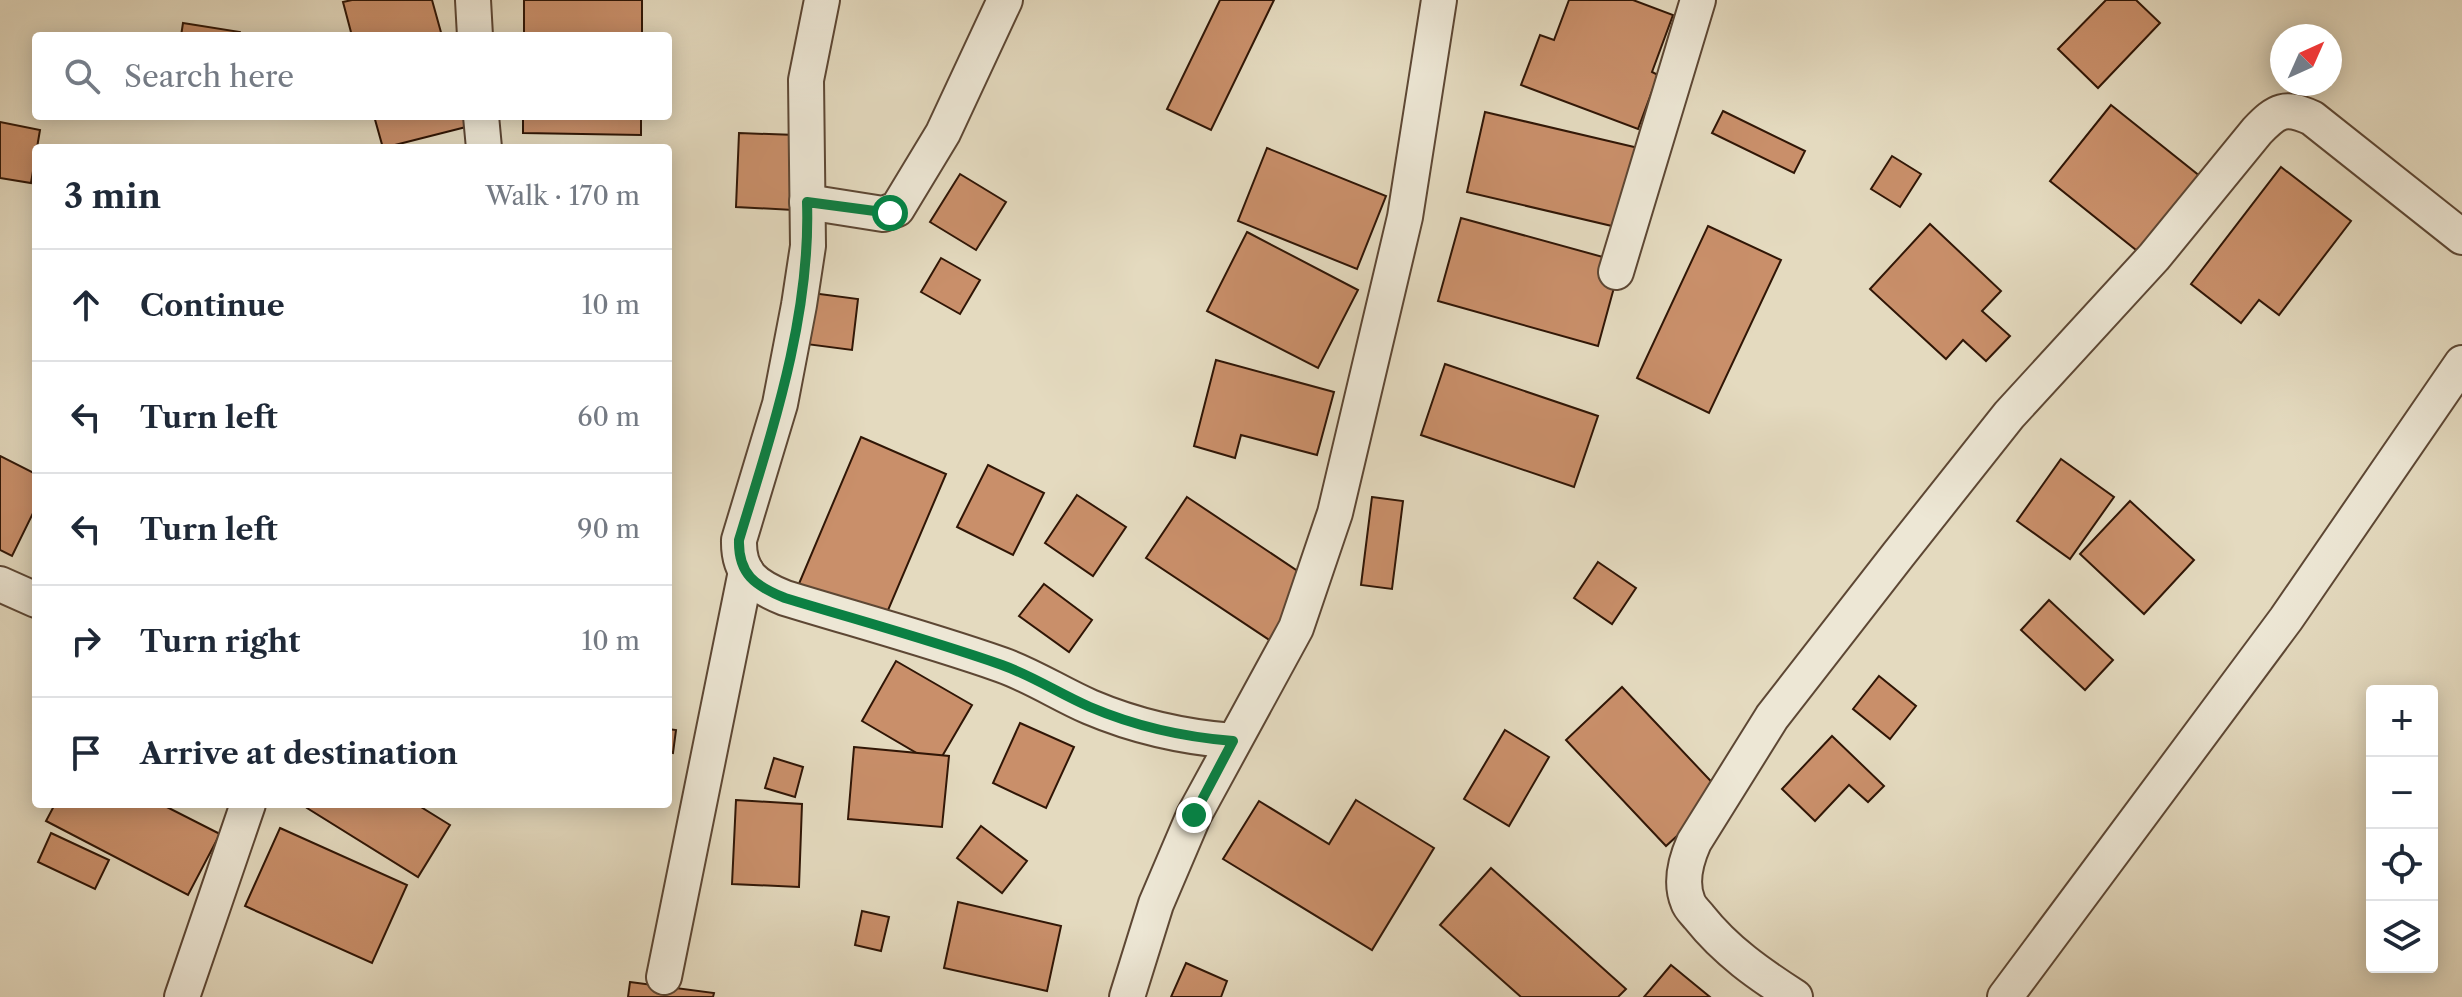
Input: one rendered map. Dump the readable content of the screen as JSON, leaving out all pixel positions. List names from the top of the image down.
{
  "north": "top right",
  "page": {
    "search": "Search here",
    "heading": ["3 min", "Walk · 170 m"],
    "list": [
      ["Continue", "10 m"],
      ["Turn left", "60 m"],
      ["Turn left", "90 m"],
      ["Turn right", "10 m"],
      "Arrive at destination"
    ],
    "map_buttons": ["+", "−"]
  }
}
